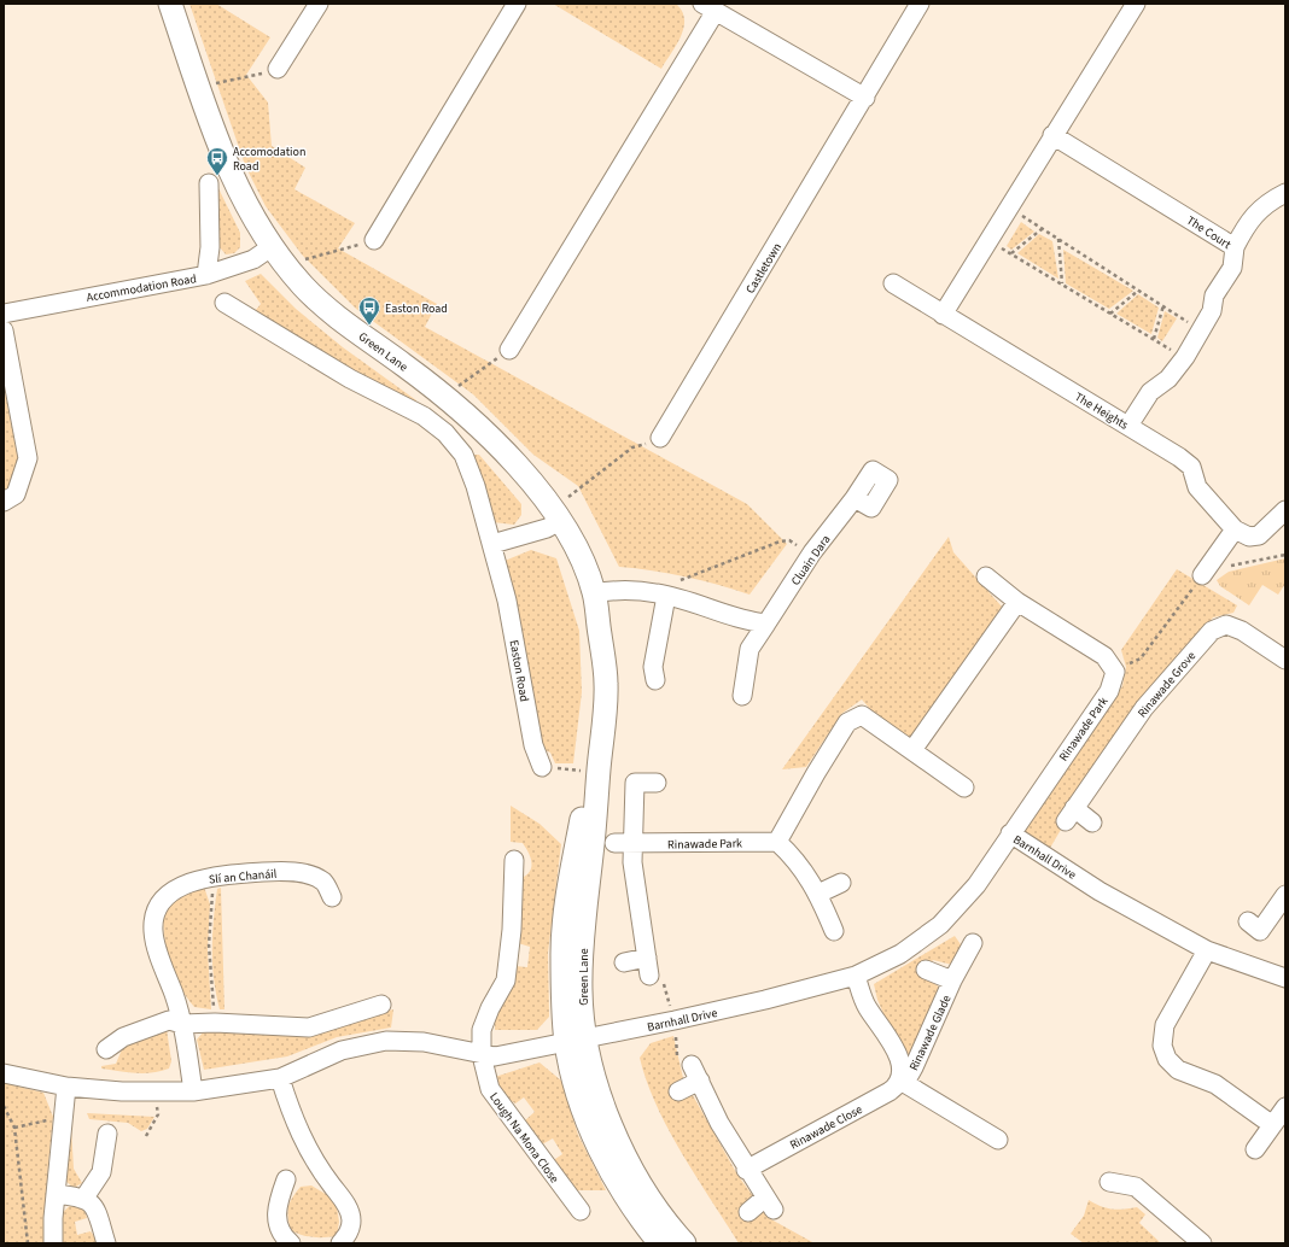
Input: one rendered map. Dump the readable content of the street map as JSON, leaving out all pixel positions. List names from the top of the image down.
{
  "streets": {
    "street": [
      "The Court",
      "Castletown",
      "Accommodation Road",
      "Green Lane",
      "The Heights",
      "Cluain Dara",
      "Easton Road",
      "Rinawade Grove",
      "Rinawade Park",
      "Barnhall Drive",
      "Slí an Chanáil",
      "Rinawade Glade",
      "Rinawade Close",
      "Lough Na Mona Close"
    ]
  },
  "crossings": [
    ["The Court", "The Heights"],
    ["Accommodation Road", "Green Lane"],
    ["Green Lane", "Barnhall Drive"],
    ["Rinawade Park", "Barnhall Drive"],
    ["Barnhall Drive", "Slí an Chanáil"],
    ["Barnhall Drive", "Lough Na Mona Close"],
    ["Rinawade Glade", "Rinawade Close"]
  ],
  "places": {
    "bus stop": ["Accomodation Road", "Easton Road"]
  }
}
